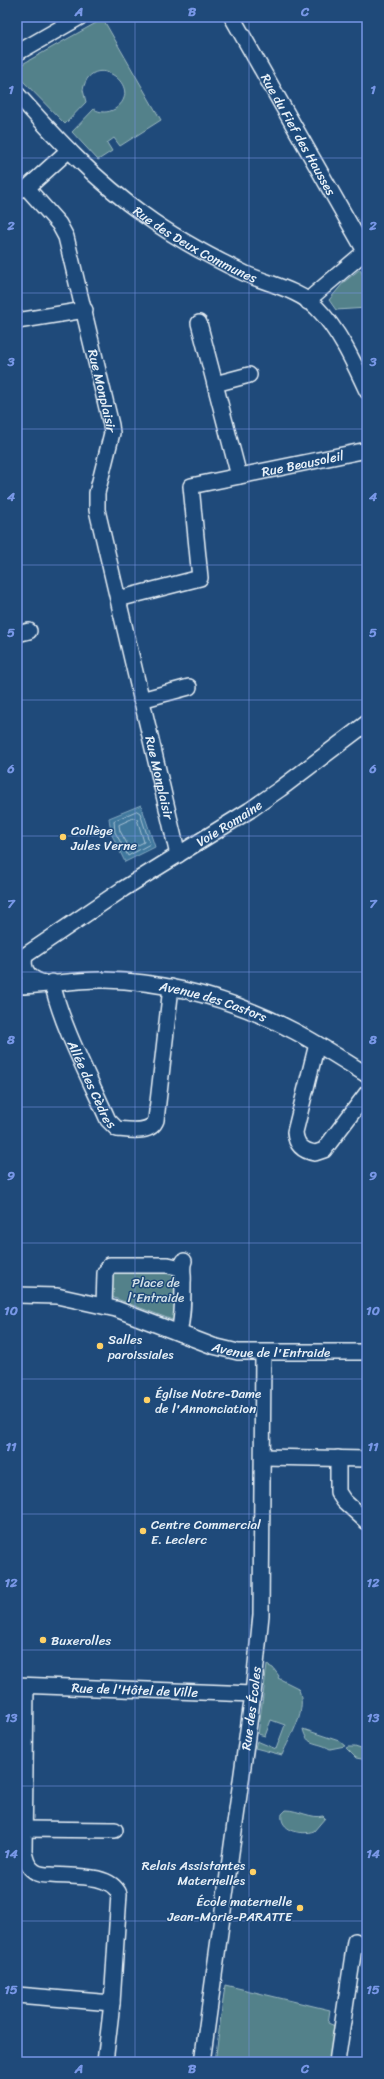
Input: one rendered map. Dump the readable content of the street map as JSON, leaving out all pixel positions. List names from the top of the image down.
{
  "streets": {
    "street": [
      "Rue du Fief des Hausses",
      "Rue des Deux Communes",
      "Rue Monplaisir",
      "Rue Beausoleil",
      "Voie Romaine",
      "Avenue des Castors",
      "Allée des Cèdres",
      "Avenue de l'Entraide",
      "Rue de l'Hôtel de Ville",
      "Rue des Écoles"
    ]
  },
  "crossings": [
    ["Rue Monplaisir", "Rue Beausoleil"],
    ["Rue Monplaisir", "Voie Romaine"],
    ["Voie Romaine", "Avenue des Castors"],
    ["Avenue des Castors", "Allée des Cèdres"],
    ["Avenue de l'Entraide", "Rue des Écoles"],
    ["Rue de l'Hôtel de Ville", "Rue des Écoles"]
  ],
  "parks": ["Place de l'Entraide"],
  "places": [
    "Collège Jules Verne",
    "Salles paroissiales",
    "Église Notre-Dame de l'Annonciation",
    "Centre Commercial E. Leclerc",
    "Buxerolles",
    "Relais Assistantes Maternelles",
    "École maternelle Jean-Marie-PARATTE"
  ],
  "grid": {
    "columns": ["A", "B", "C"],
    "rows": [
      "1",
      "2",
      "3",
      "4",
      "5",
      "6",
      "7",
      "8",
      "9",
      "10",
      "11",
      "12",
      "13",
      "14",
      "15"
    ]
  }
}
